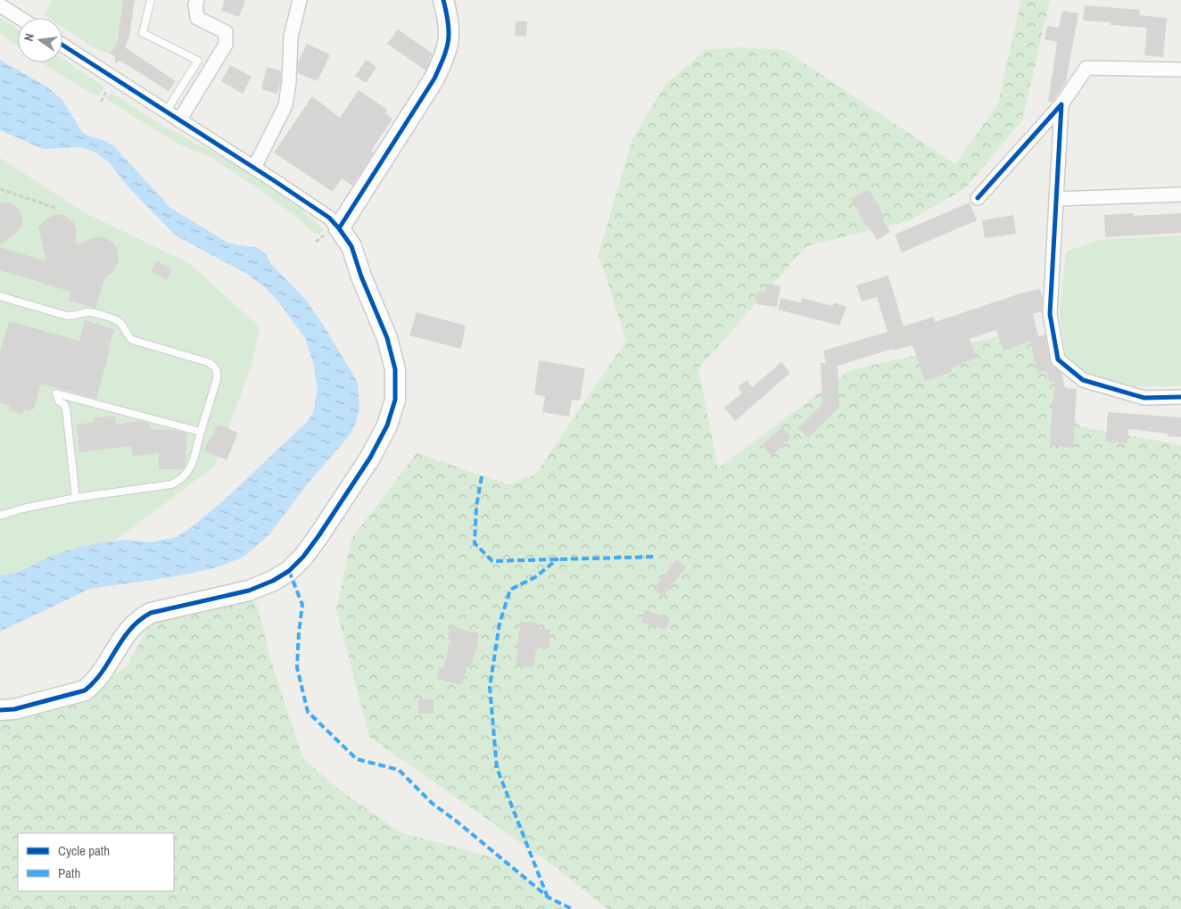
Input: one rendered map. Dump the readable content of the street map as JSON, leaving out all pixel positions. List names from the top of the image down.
{
  "legend": ["Cycle path", "Path"],
  "north": "left"
}
